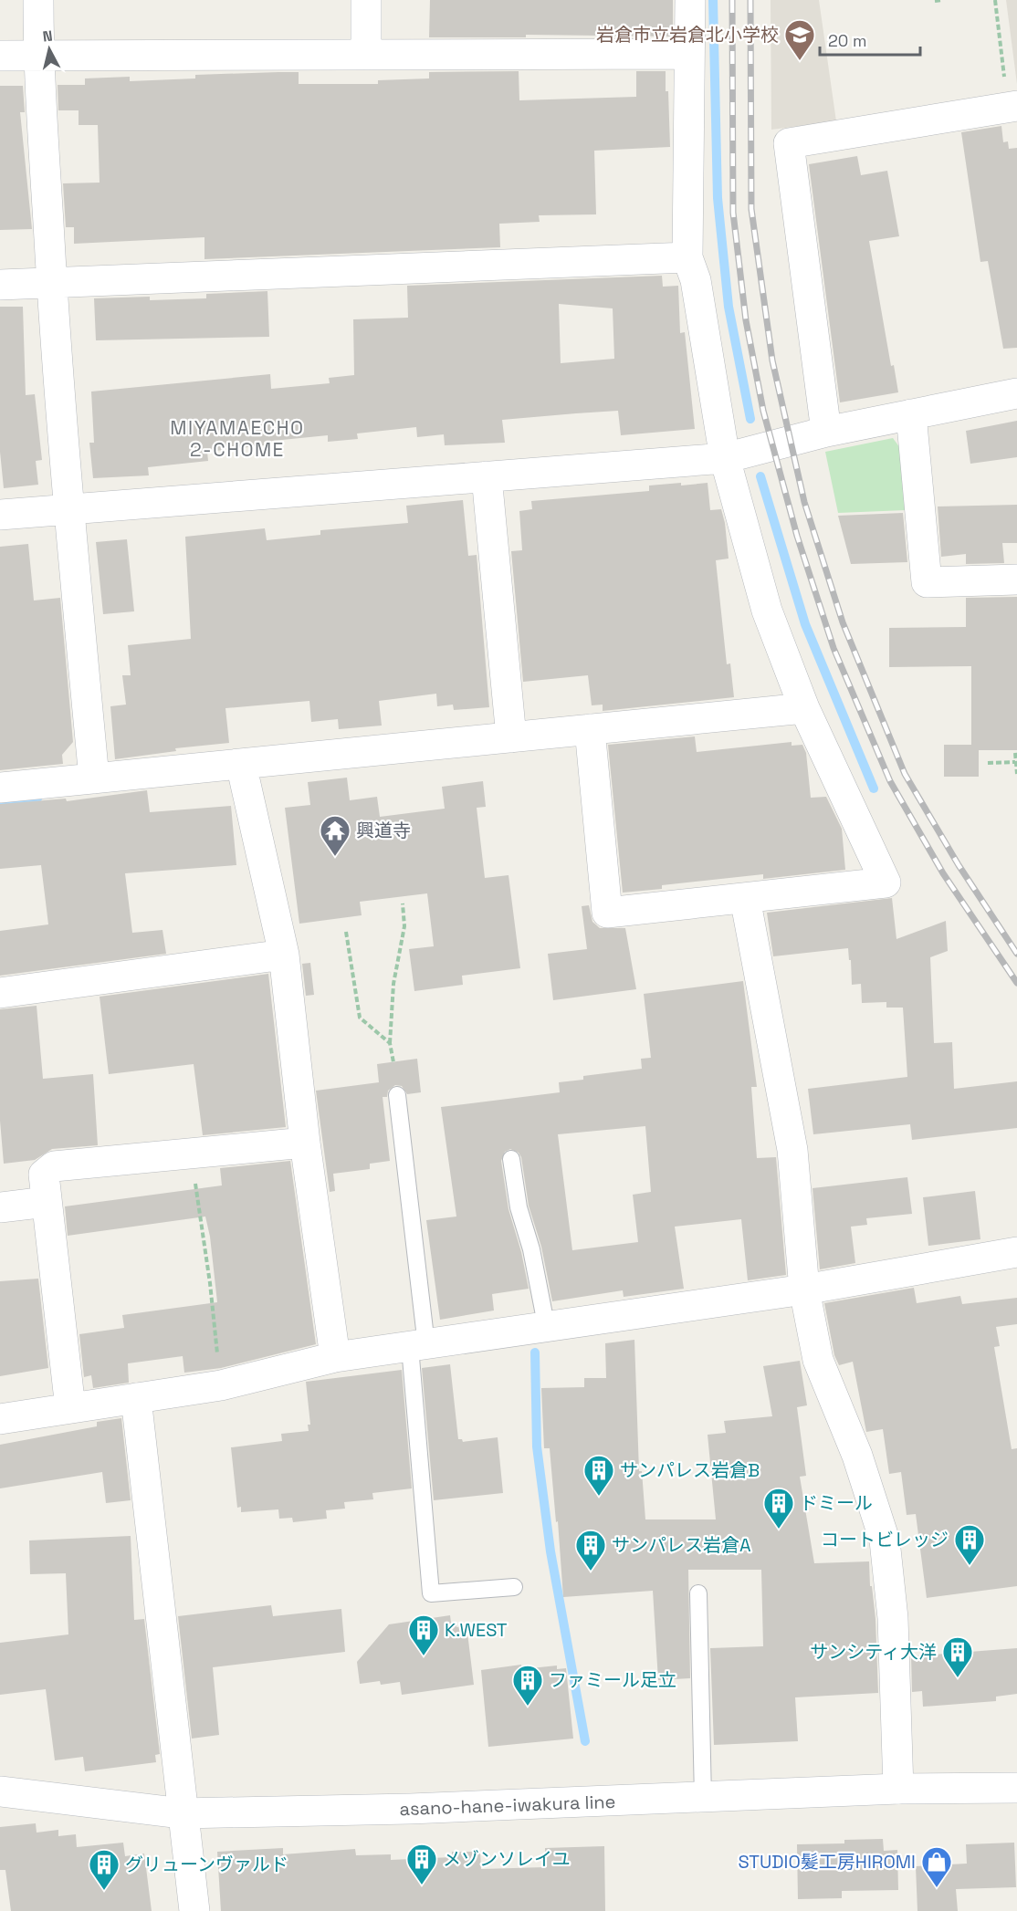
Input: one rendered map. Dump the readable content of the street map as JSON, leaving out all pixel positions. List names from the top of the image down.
{
  "streets": {
    "street": ["asano-hane-iwakura line"]
  },
  "districts": ["MIYAMAECHO 2-CHOME"],
  "places": {
    "school or university": ["岩倉市立岩倉北小学校"],
    "temple": ["興道寺"],
    "building": [
      "サンパレス岩倉B",
      "ドミール",
      "コートビレッジ",
      "サンパレス岩倉A",
      "K.WEST",
      "サンシティ大洋",
      "ファミール足立",
      "メゾンソレイユ",
      "グリューンヴァルド"
    ],
    "shop": ["STUDIO髪工房HIROMI"]
  },
  "scale_bar": "20 m",
  "north": "top"
}
